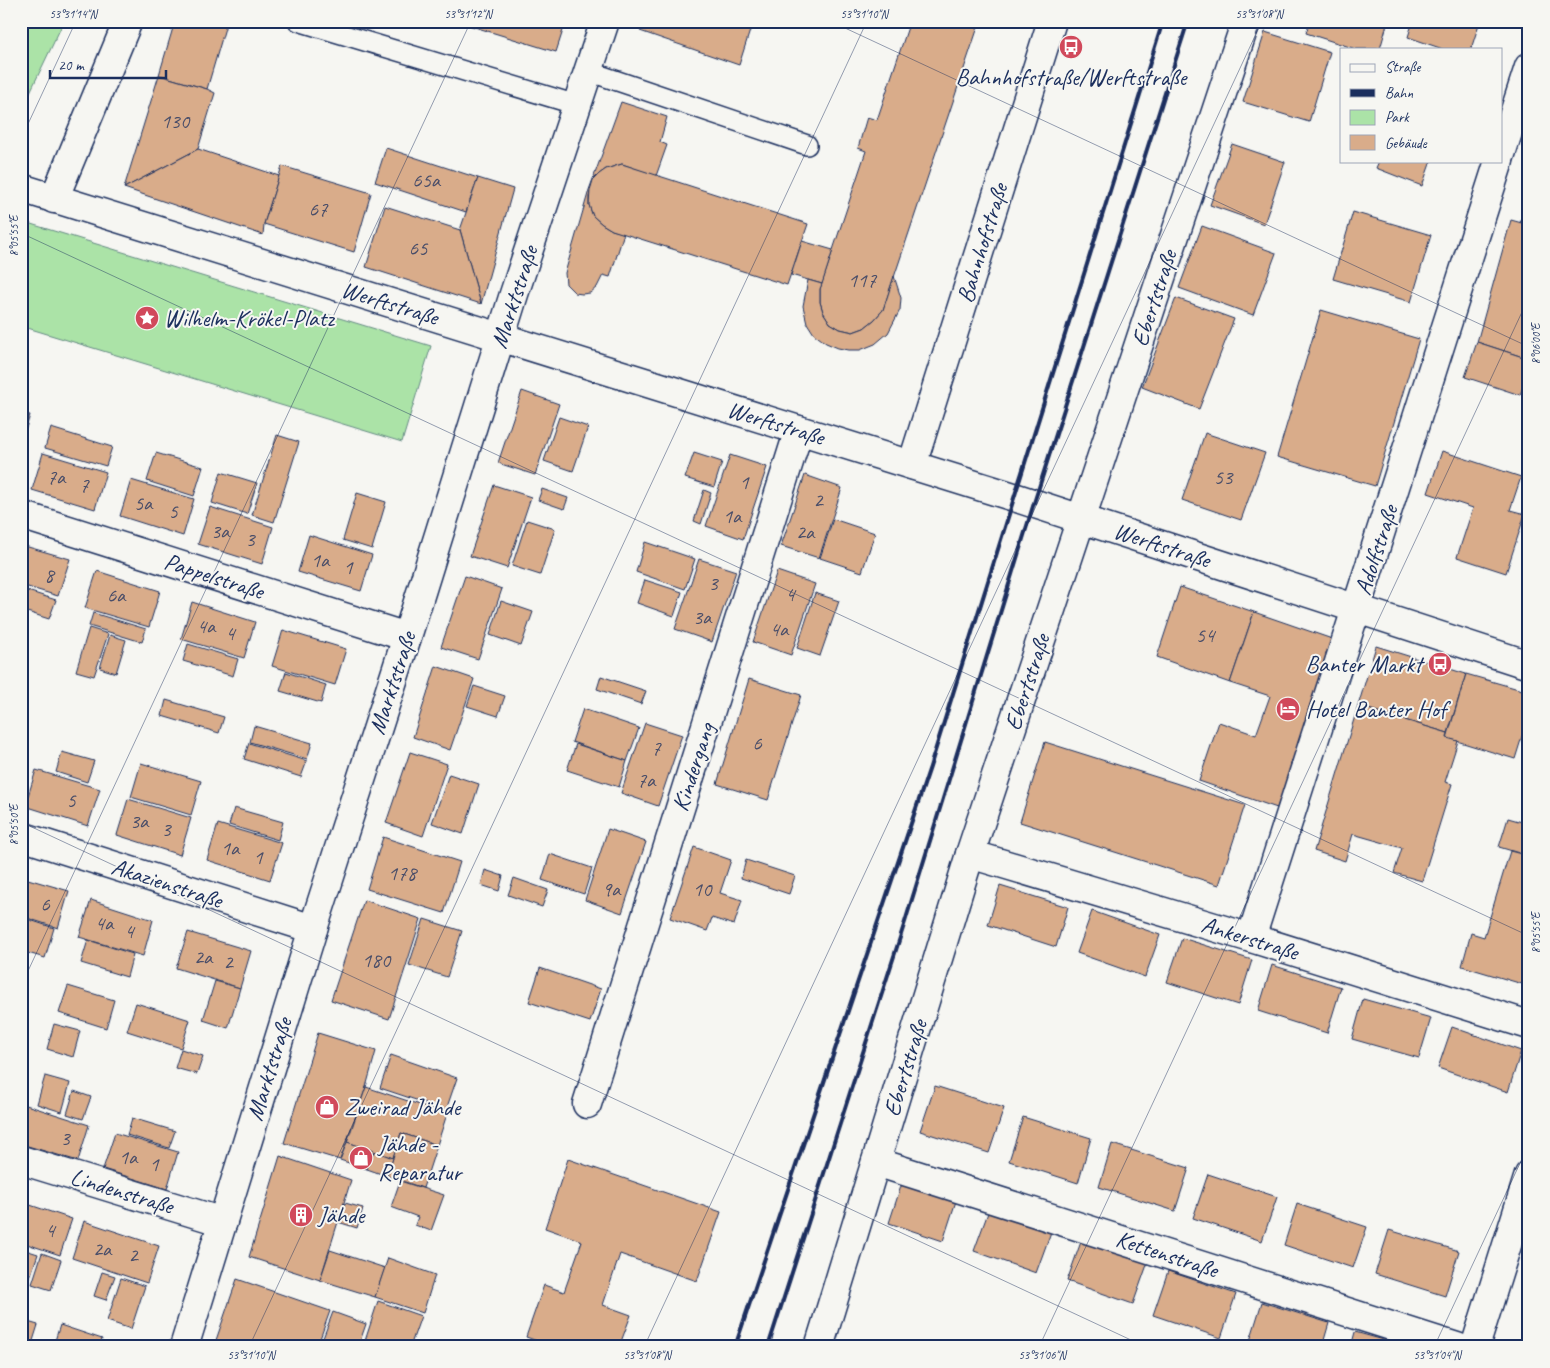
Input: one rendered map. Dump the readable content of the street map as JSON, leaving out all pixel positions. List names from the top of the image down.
{
  "streets": {
    "street": [
      "Bahnhofstraße",
      "Marktstraße",
      "Ebertstraße",
      "Werftstraße",
      "Adolfstraße",
      "Pappelstraße",
      "Kindergang",
      "Akazienstraße",
      "Ankerstraße",
      "Lindenstraße",
      "Kettenstraße"
    ]
  },
  "crossings": [
    ["Bahnhofstraße", "Werftstraße"],
    ["Marktstraße", "Werftstraße"],
    ["Marktstraße", "Pappelstraße"],
    ["Marktstraße", "Akazienstraße"],
    ["Marktstraße", "Lindenstraße"],
    ["Ebertstraße", "Werftstraße"],
    ["Ebertstraße", "Ankerstraße"],
    ["Ebertstraße", "Kettenstraße"],
    ["Werftstraße", "Adolfstraße"],
    ["Werftstraße", "Kindergang"],
    ["Adolfstraße", "Ankerstraße"]
  ],
  "places": {
    "bus stop": ["Bahnhofstraße/Werftstraße", "Banter Markt"],
    "place": ["Wilhelm-Krökel-Platz"],
    "hotel": ["Hotel Banter Hof"],
    "shop": ["Zweirad Jähde", "Jähde - Reparatur"],
    "building": ["Jähde"]
  },
  "house_numbers": [
    "130",
    "65a",
    "67",
    "65",
    "117",
    "7a",
    "53",
    "1",
    "7",
    "2",
    "5a",
    "5",
    "1a",
    "3a",
    "2a",
    "3",
    "1a",
    "1",
    "8",
    "3",
    "4",
    "6a",
    "3a",
    "4a",
    "4a",
    "4",
    "54",
    "6",
    "7",
    "7a",
    "5",
    "3a",
    "3",
    "1a",
    "1",
    "178",
    "9a",
    "10",
    "6",
    "4a",
    "4",
    "2a",
    "180",
    "2",
    "3",
    "1a",
    "1",
    "4",
    "2a",
    "2"
  ],
  "legend": [
    "Straße",
    "Bahn",
    "Park",
    "Gebäude"
  ],
  "scale_bar": "20 m",
  "coordinates": [
    "53°31'14\"N",
    "53°31'12\"N",
    "53°31'10\"N",
    "53°31'08\"N",
    "8°05'55\"E",
    "8°06'00\"E",
    "8°05'50\"E",
    "53°31'06\"N",
    "53°31'04\"N"
  ]
}
